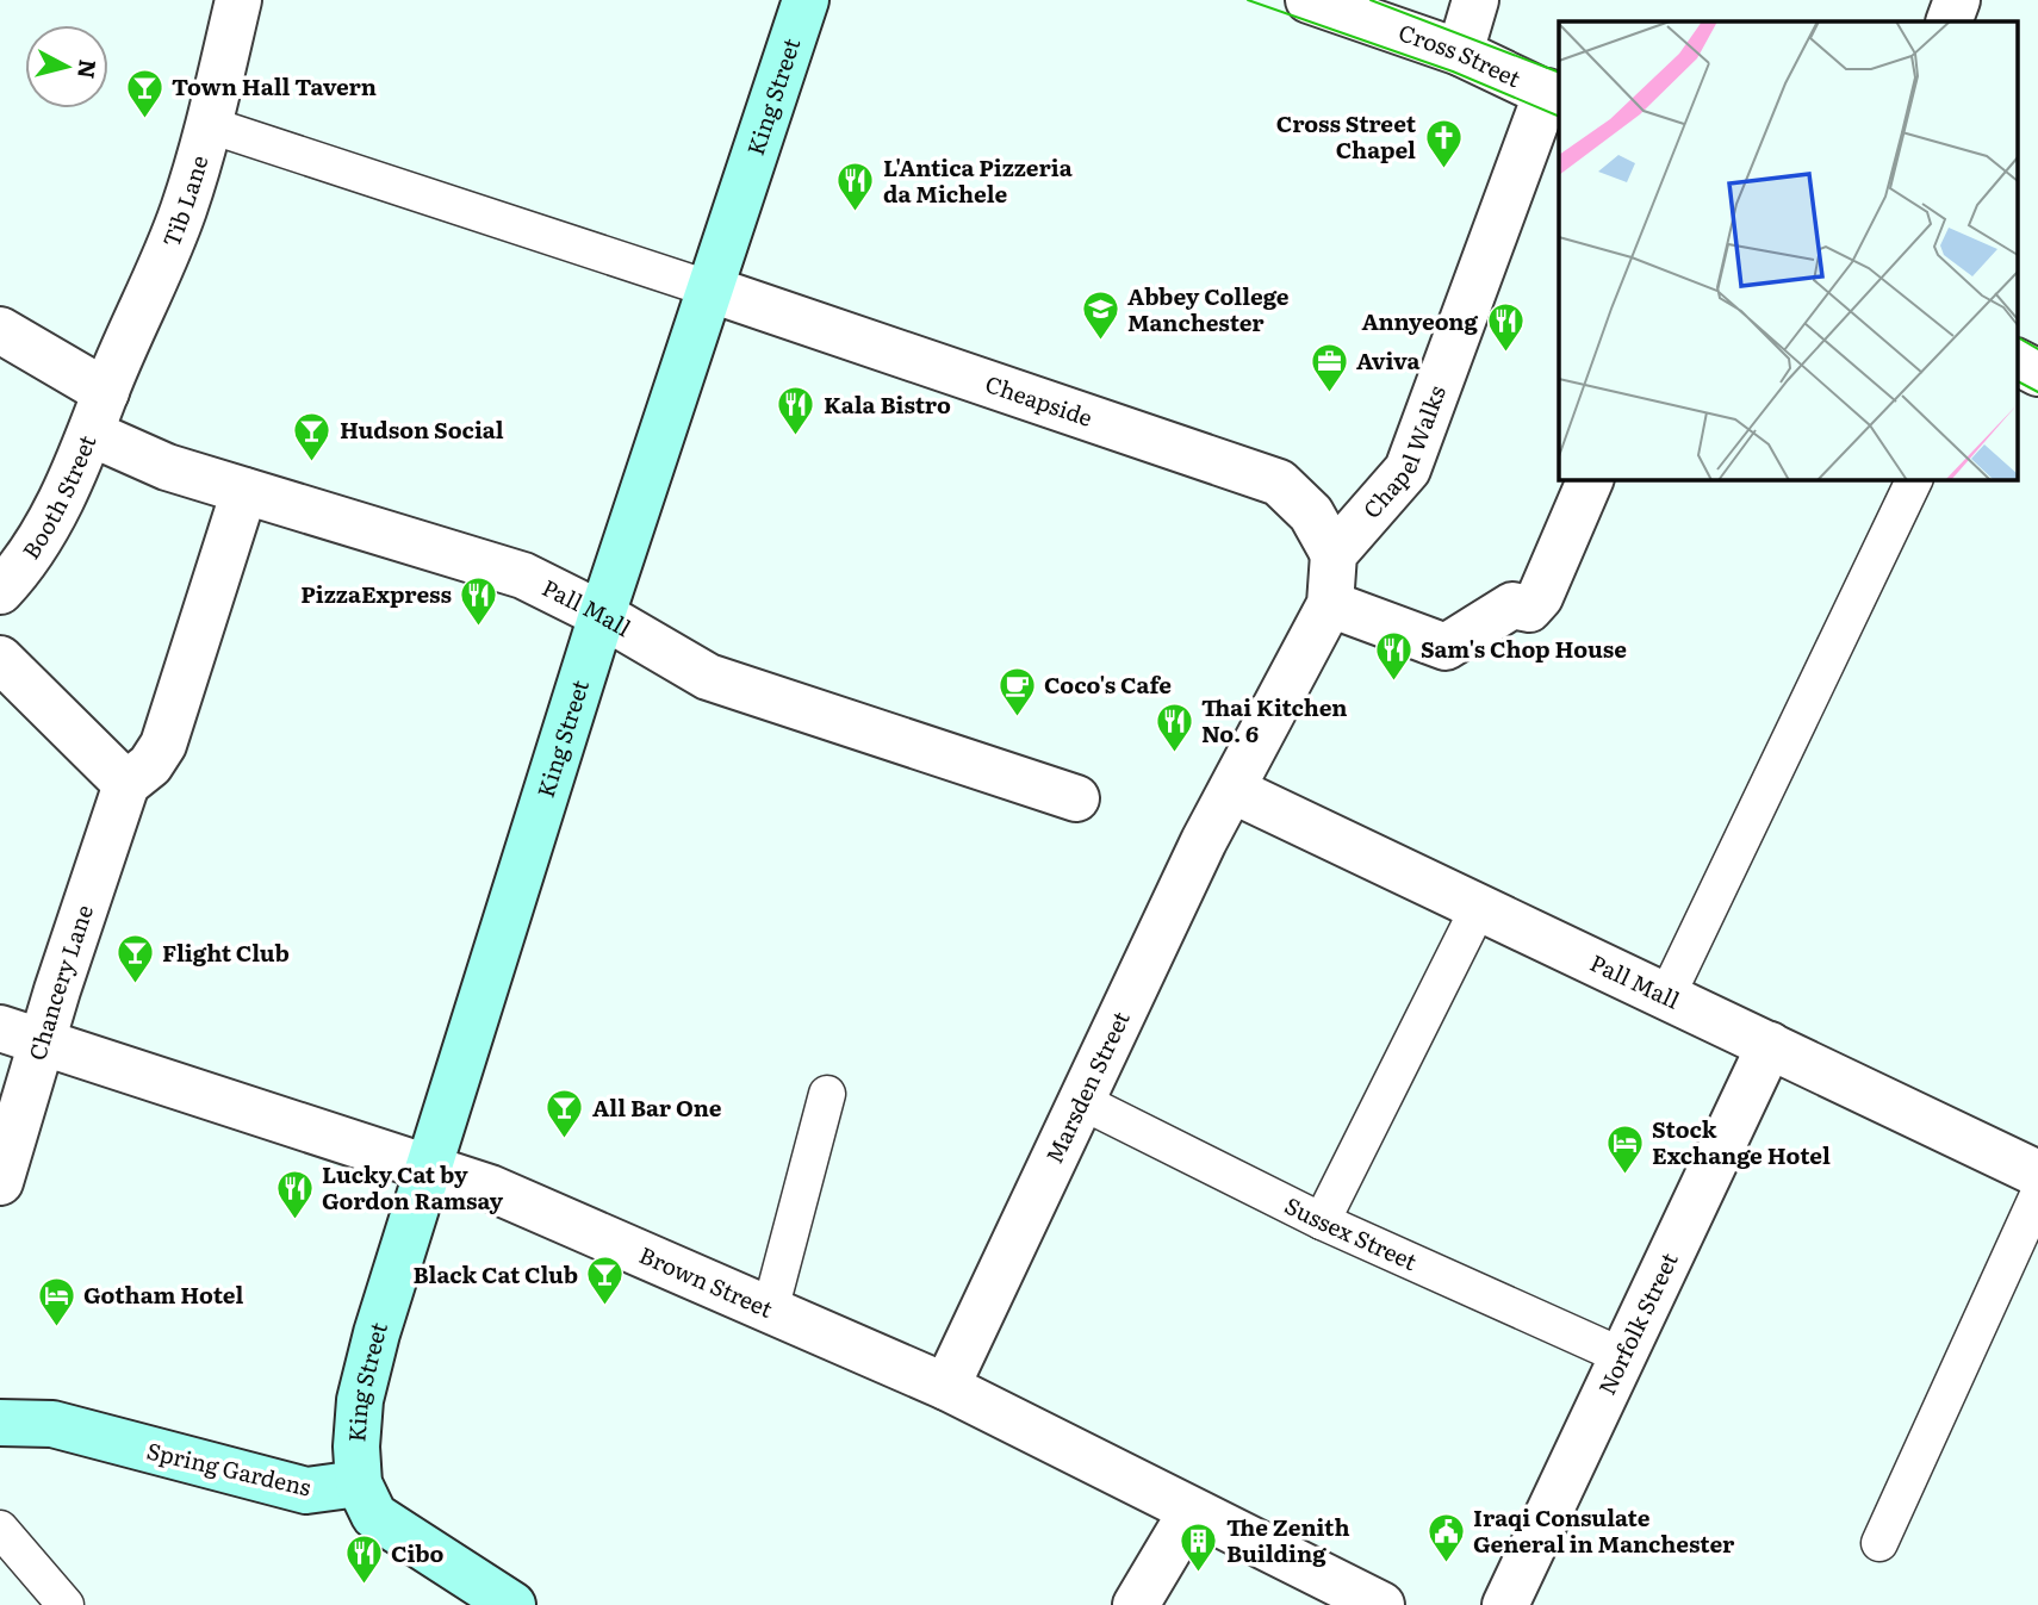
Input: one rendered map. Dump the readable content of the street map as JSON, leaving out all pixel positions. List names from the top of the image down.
{
  "streets": {
    "street": [
      "Cross Street",
      "King Street",
      "Tib Lane",
      "Cheapside",
      "Chapel Walks",
      "Booth Street",
      "Pall Mall",
      "Chancery Lane",
      "Marsden Street",
      "Brown Street",
      "Norfolk Street",
      "Spring Gardens"
    ],
    "lane": ["Sussex Street"]
  },
  "crossings": [
    ["Cross Street", "Chapel Walks"],
    ["King Street", "Cheapside"],
    ["King Street", "Pall Mall"],
    ["King Street", "Brown Street"],
    ["King Street", "Spring Gardens"],
    ["Tib Lane", "Booth Street"],
    ["Cheapside", "Chapel Walks"],
    ["Booth Street", "Pall Mall"],
    ["Pall Mall", "Marsden Street"],
    ["Pall Mall", "Norfolk Street"],
    ["Chancery Lane", "Brown Street"],
    ["Marsden Street", "Sussex Street"],
    ["Marsden Street", "Brown Street"],
    ["Sussex Street", "Norfolk Street"]
  ],
  "places": {
    "bar": [
      "Town Hall Tavern",
      "Hudson Social",
      "Flight Club",
      "All Bar One",
      "Black Cat Club"
    ],
    "church": ["Cross Street Chapel"],
    "restaurant": [
      "L'Antica Pizzeria da Michele",
      "Annyeong",
      "Kala Bistro",
      "PizzaExpress",
      "Sam's Chop House",
      "Thai Kitchen No. 6",
      "Lucky Cat by Gordon Ramsay",
      "Cibo"
    ],
    "school or university": ["Abbey College Manchester"],
    "office": ["Aviva"],
    "cafe": ["Coco's Cafe"],
    "hotel": ["Stock Exchange Hotel", "Gotham Hotel"],
    "public building": ["Iraqi Consulate General in Manchester"],
    "building": ["The Zenith Building"]
  },
  "north": "right"
}
